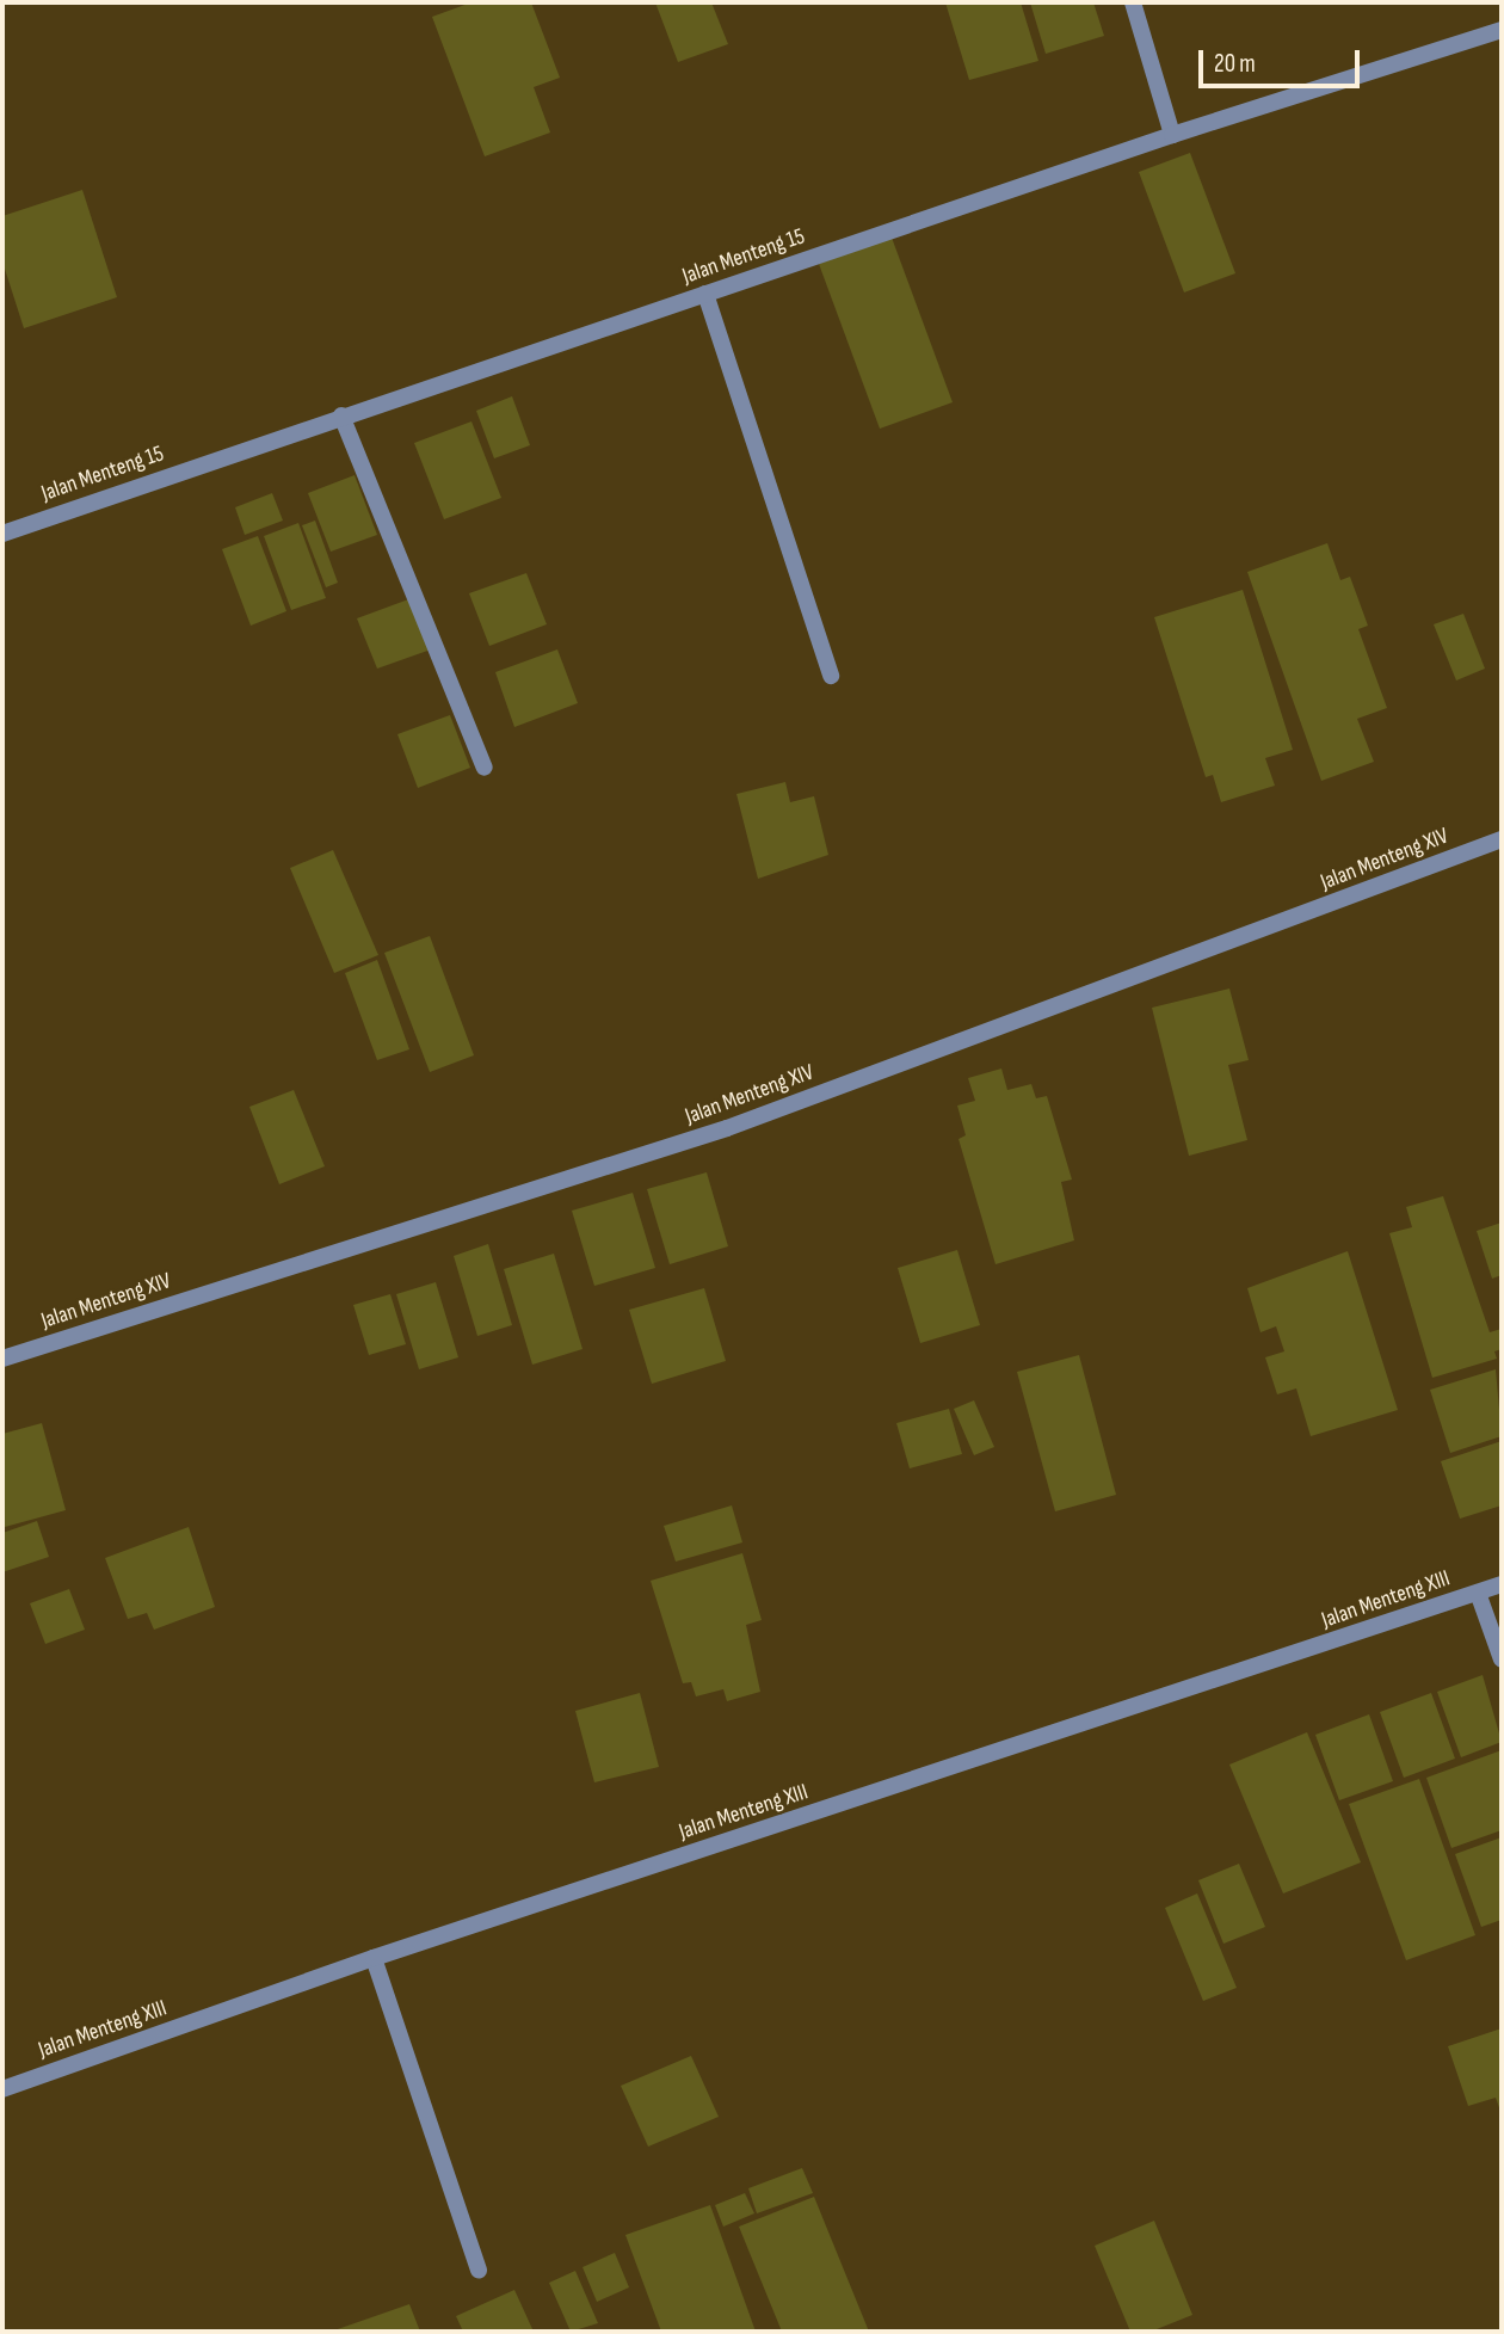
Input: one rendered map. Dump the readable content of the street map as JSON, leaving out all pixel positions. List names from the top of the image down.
{
  "streets": {
    "street": ["Jalan Menteng 15", "Jalan Menteng XIV", "Jalan Menteng XIII"]
  },
  "scale_bar": "20 m"
}
